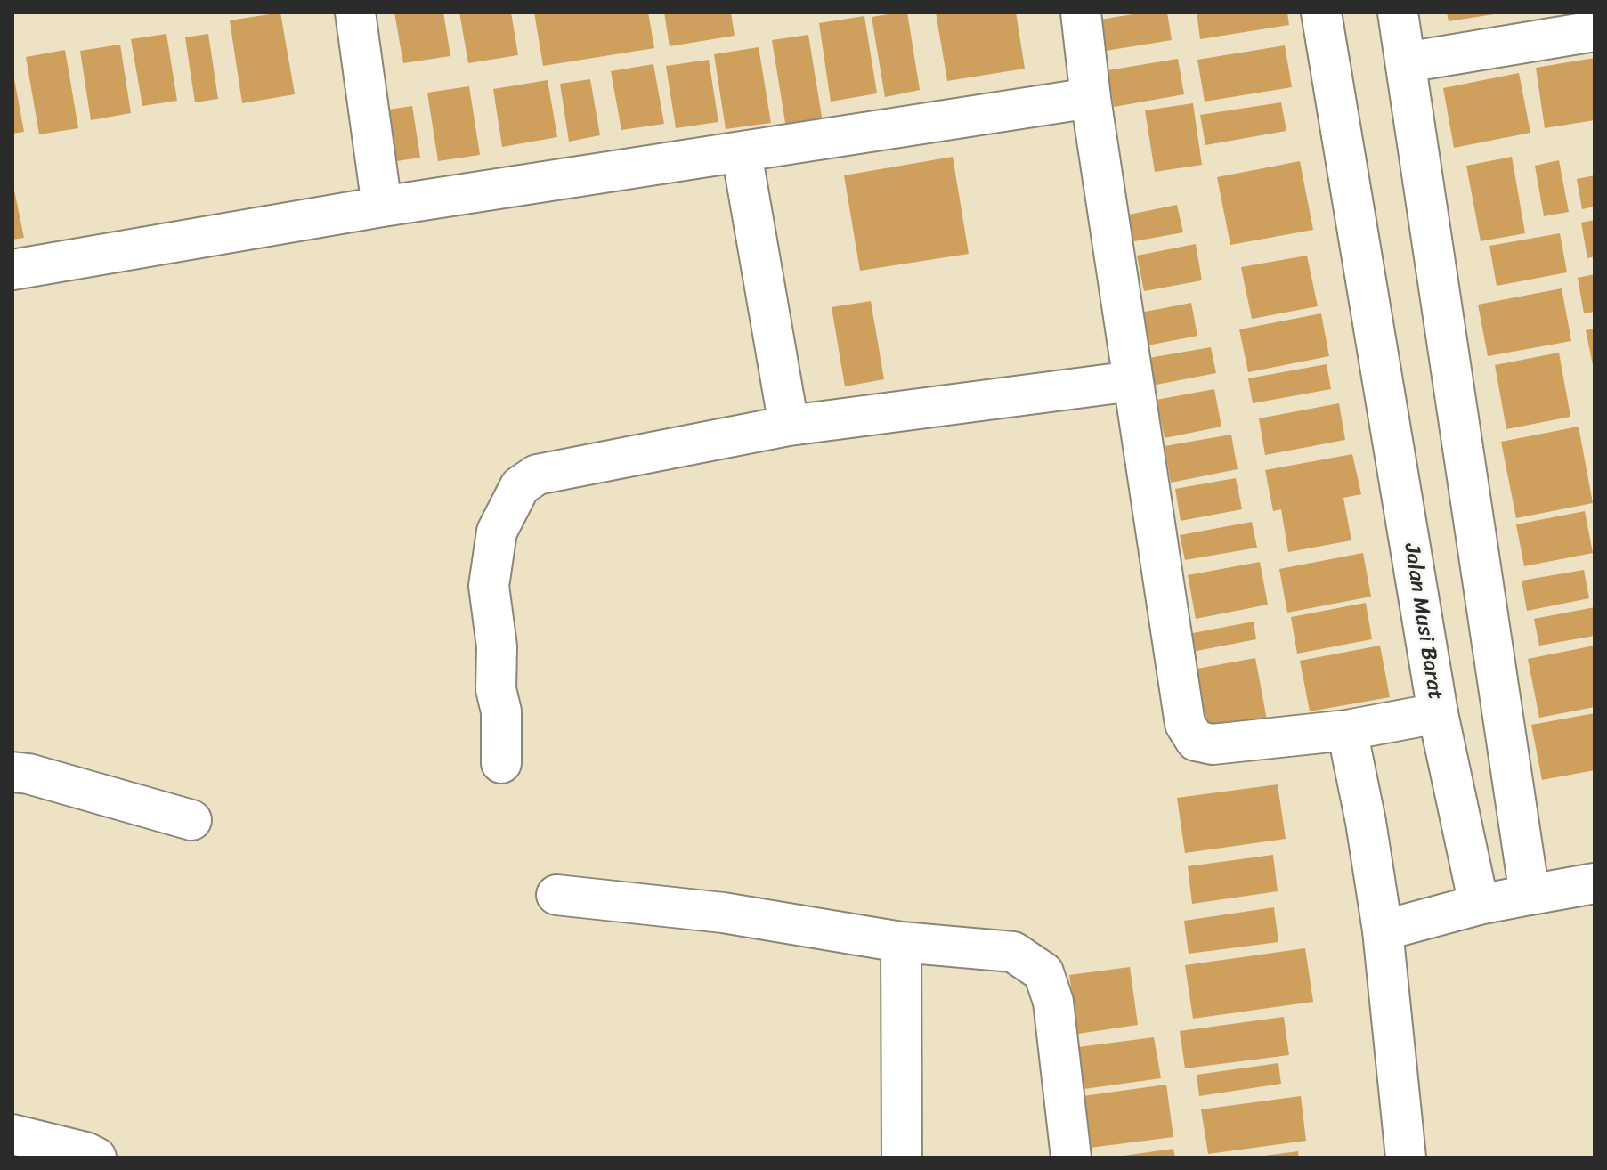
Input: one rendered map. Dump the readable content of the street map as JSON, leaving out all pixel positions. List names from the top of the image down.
{
  "streets": {
    "street": ["Jalan Musi Barat"]
  }
}
